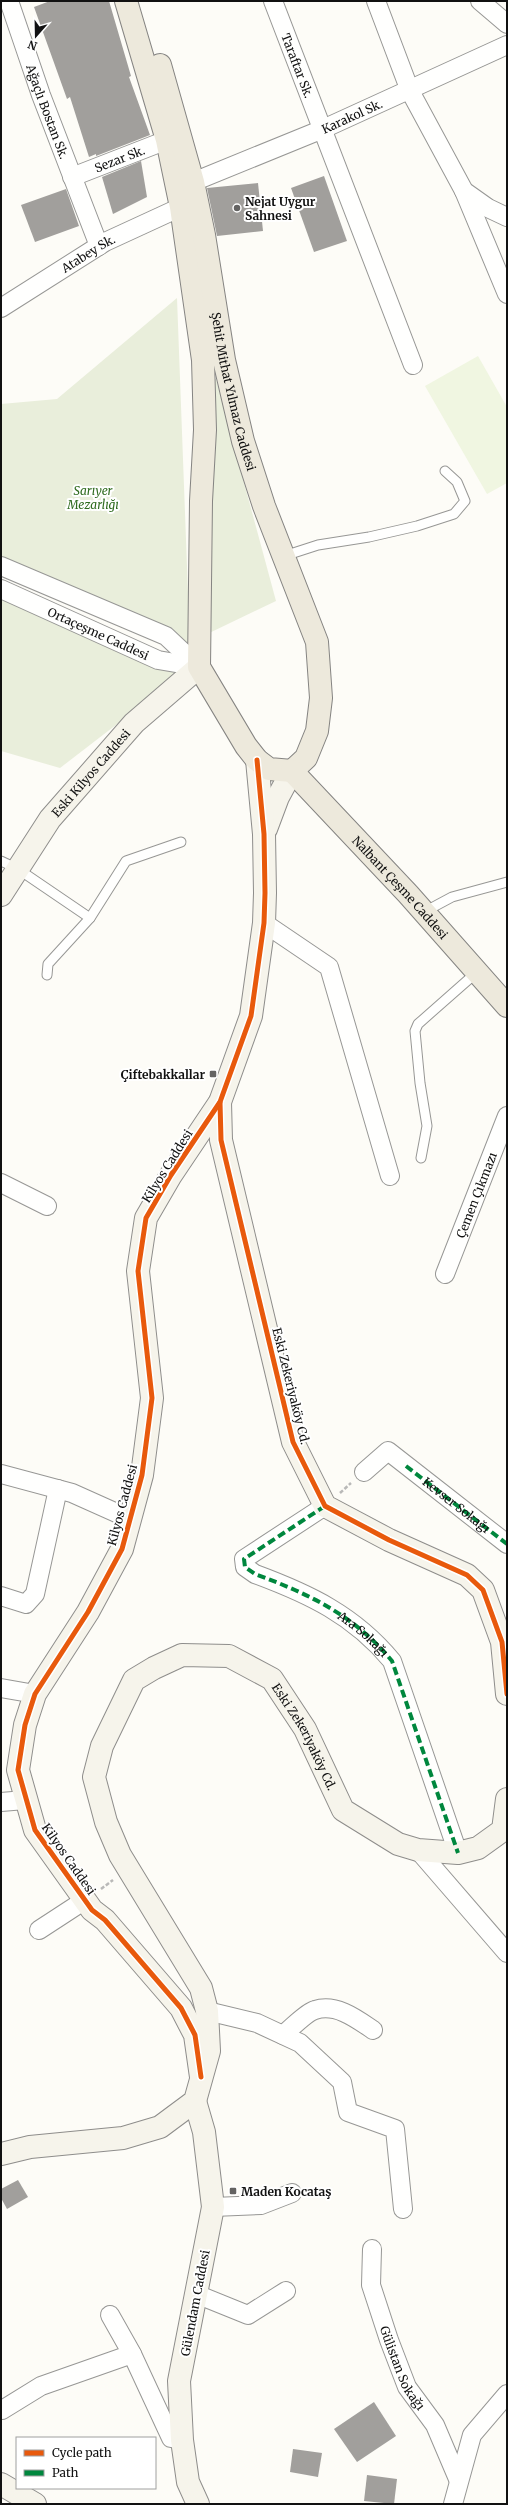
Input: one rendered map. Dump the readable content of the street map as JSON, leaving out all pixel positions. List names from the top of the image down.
{
  "streets": {
    "main road": ["Şehit Mithat Yılmaz Caddesi", "Nalbant Çeşme Caddesi"],
    "street": [
      "Taraftar Sk.",
      "Ağaçlı Bostan Sk.",
      "Karakol Sk.",
      "Sezar Sk.",
      "Atabey Sk.",
      "Ortaçeşme Caddesi",
      "Eski Kilyos Caddesi",
      "Kilyos Caddesi",
      "Çemen Çıkmazı",
      "Eski Zekeriyaköy Cd.",
      "Kevser Sokağı",
      "Ara Sokağı",
      "Gülendam Caddesi",
      "Gülistan Sokağı"
    ]
  },
  "crossings": [
    ["Taraftar Sk.", "Karakol Sk."],
    ["Ağaçlı Bostan Sk.", "Sezar Sk."],
    ["Ağaçlı Bostan Sk.", "Atabey Sk."],
    ["Karakol Sk.", "Şehit Mithat Yılmaz Caddesi"],
    ["Sezar Sk.", "Şehit Mithat Yılmaz Caddesi"],
    ["Atabey Sk.", "Şehit Mithat Yılmaz Caddesi"],
    ["Şehit Mithat Yılmaz Caddesi", "Ortaçeşme Caddesi"],
    ["Şehit Mithat Yılmaz Caddesi", "Eski Kilyos Caddesi"],
    ["Şehit Mithat Yılmaz Caddesi", "Nalbant Çeşme Caddesi"],
    ["Ortaçeşme Caddesi", "Eski Kilyos Caddesi"],
    ["Kilyos Caddesi", "Eski Zekeriyaköy Cd."],
    ["Kilyos Caddesi", "Gülendam Caddesi"],
    ["Eski Zekeriyaköy Cd.", "Ara Sokağı"]
  ],
  "parks": ["Sarıyer Mezarlığı"],
  "places": {
    "other": ["Nejat Uygur Sahnesi"],
    "transit": ["Çiftebakkallar", "Maden Kocataş"]
  },
  "legend": ["Cycle path", "Path"],
  "north": "bottom"
}
